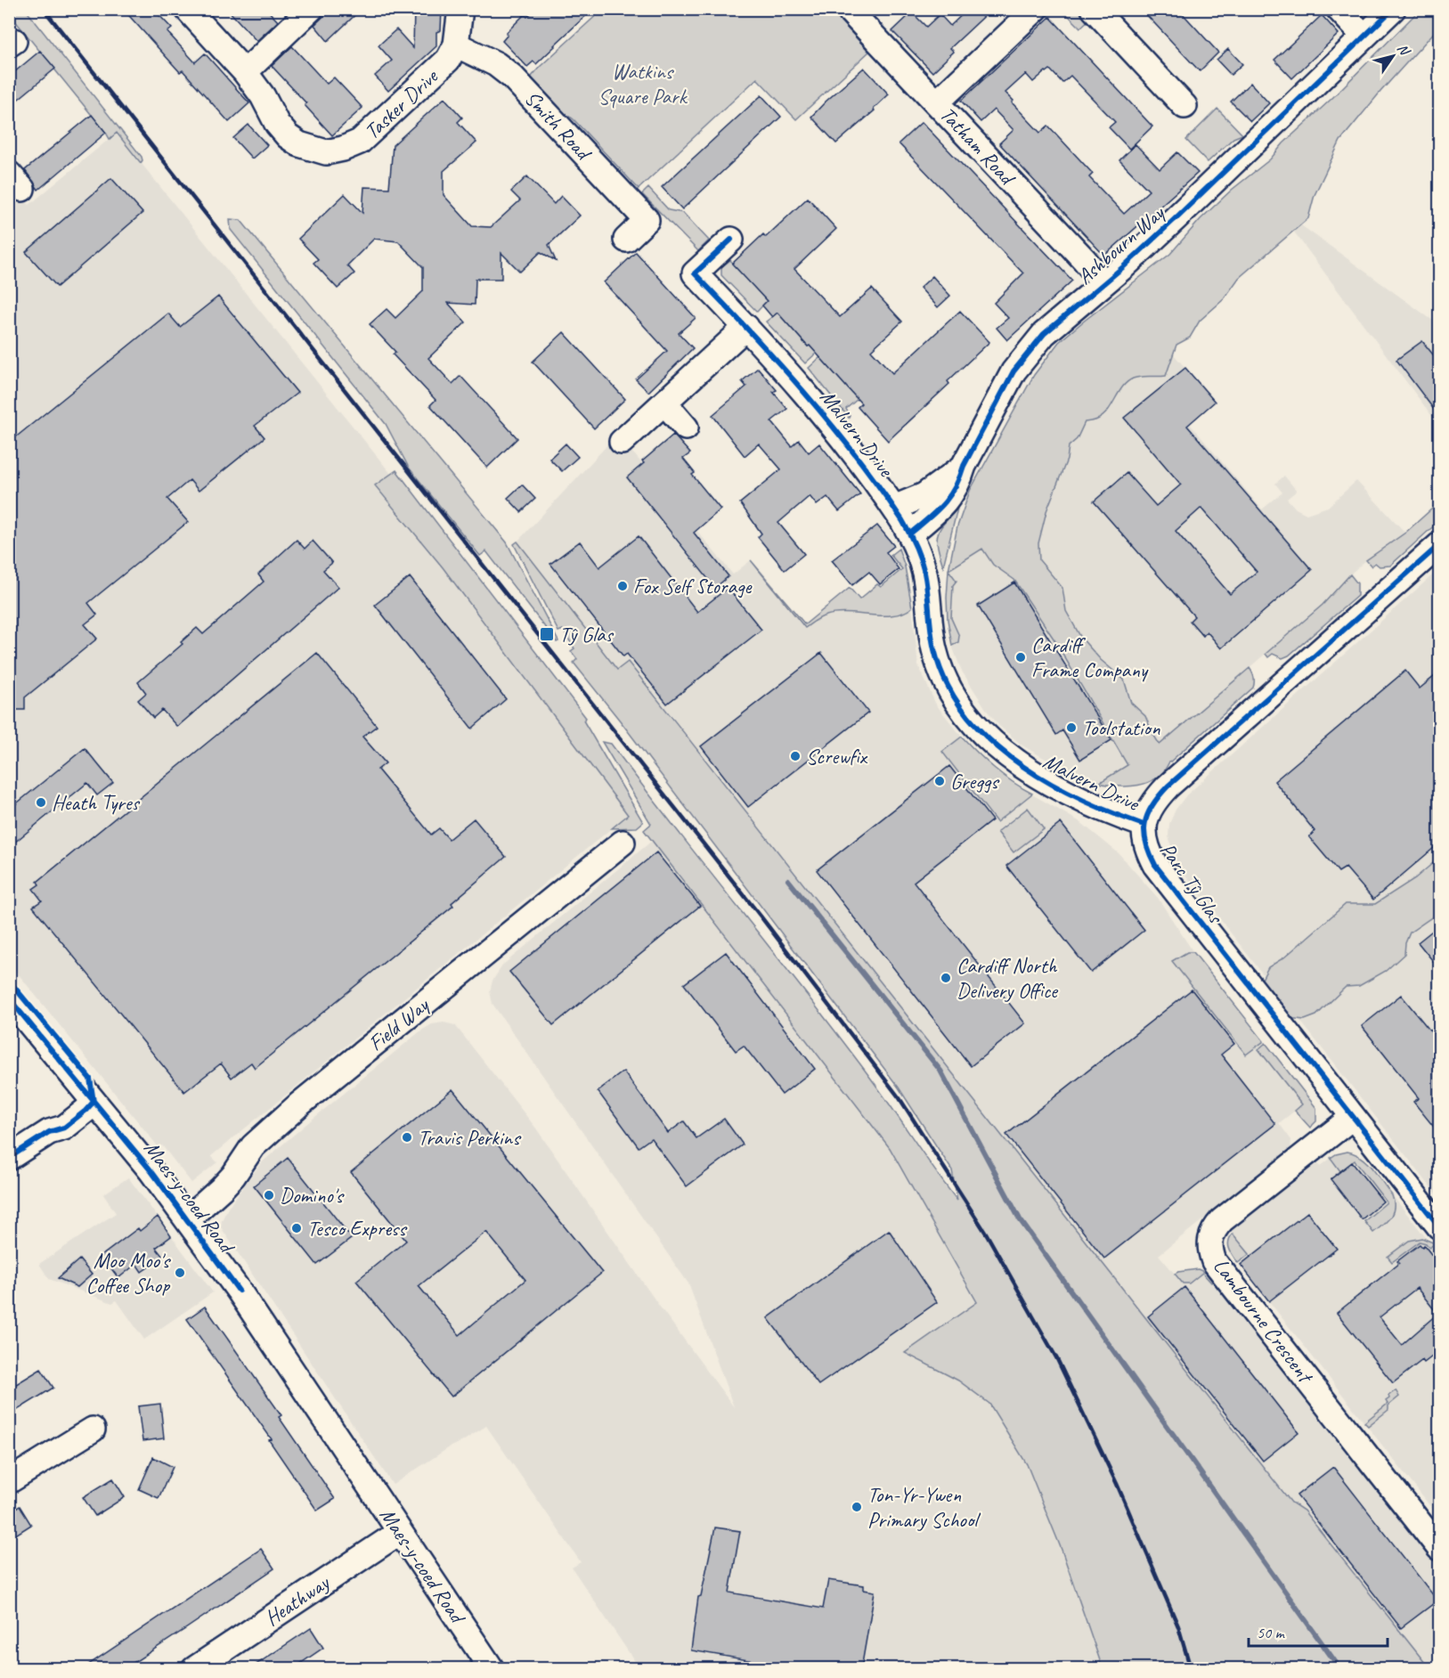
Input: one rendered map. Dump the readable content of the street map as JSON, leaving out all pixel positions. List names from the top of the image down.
{
  "streets": {
    "street": [
      "Tasker Drive",
      "Smith Road",
      "Tatham Road",
      "Ashbourn Way",
      "Malvern Drive",
      "Parc Tŷ Glas",
      "Field Way",
      "Maes-y-coed Road",
      "Lambourne Crescent",
      "Heathway"
    ]
  },
  "crossings": [
    ["Tasker Drive", "Smith Road"],
    ["Tatham Road", "Ashbourn Way"],
    ["Ashbourn Way", "Malvern Drive"],
    ["Malvern Drive", "Parc Tŷ Glas"],
    ["Parc Tŷ Glas", "Lambourne Crescent"],
    ["Field Way", "Maes-y-coed Road"],
    ["Maes-y-coed Road", "Heathway"]
  ],
  "parks": ["Watkins Square Park"],
  "places": {
    "other": [
      "Fox Self Storage",
      "Cardiff Frame Company",
      "Toolstation",
      "Screwfix",
      "Greggs",
      "Heath Tyres",
      "Cardiff North Delivery Office",
      "Travis Perkins",
      "Domino's",
      "Tesco Express",
      "Moo Moo's Coffee Shop",
      "Ton-Yr-Ywen Primary School"
    ],
    "transit": ["Tŷ Glas"]
  },
  "scale_bar": "50 m",
  "north": "top right"
}
